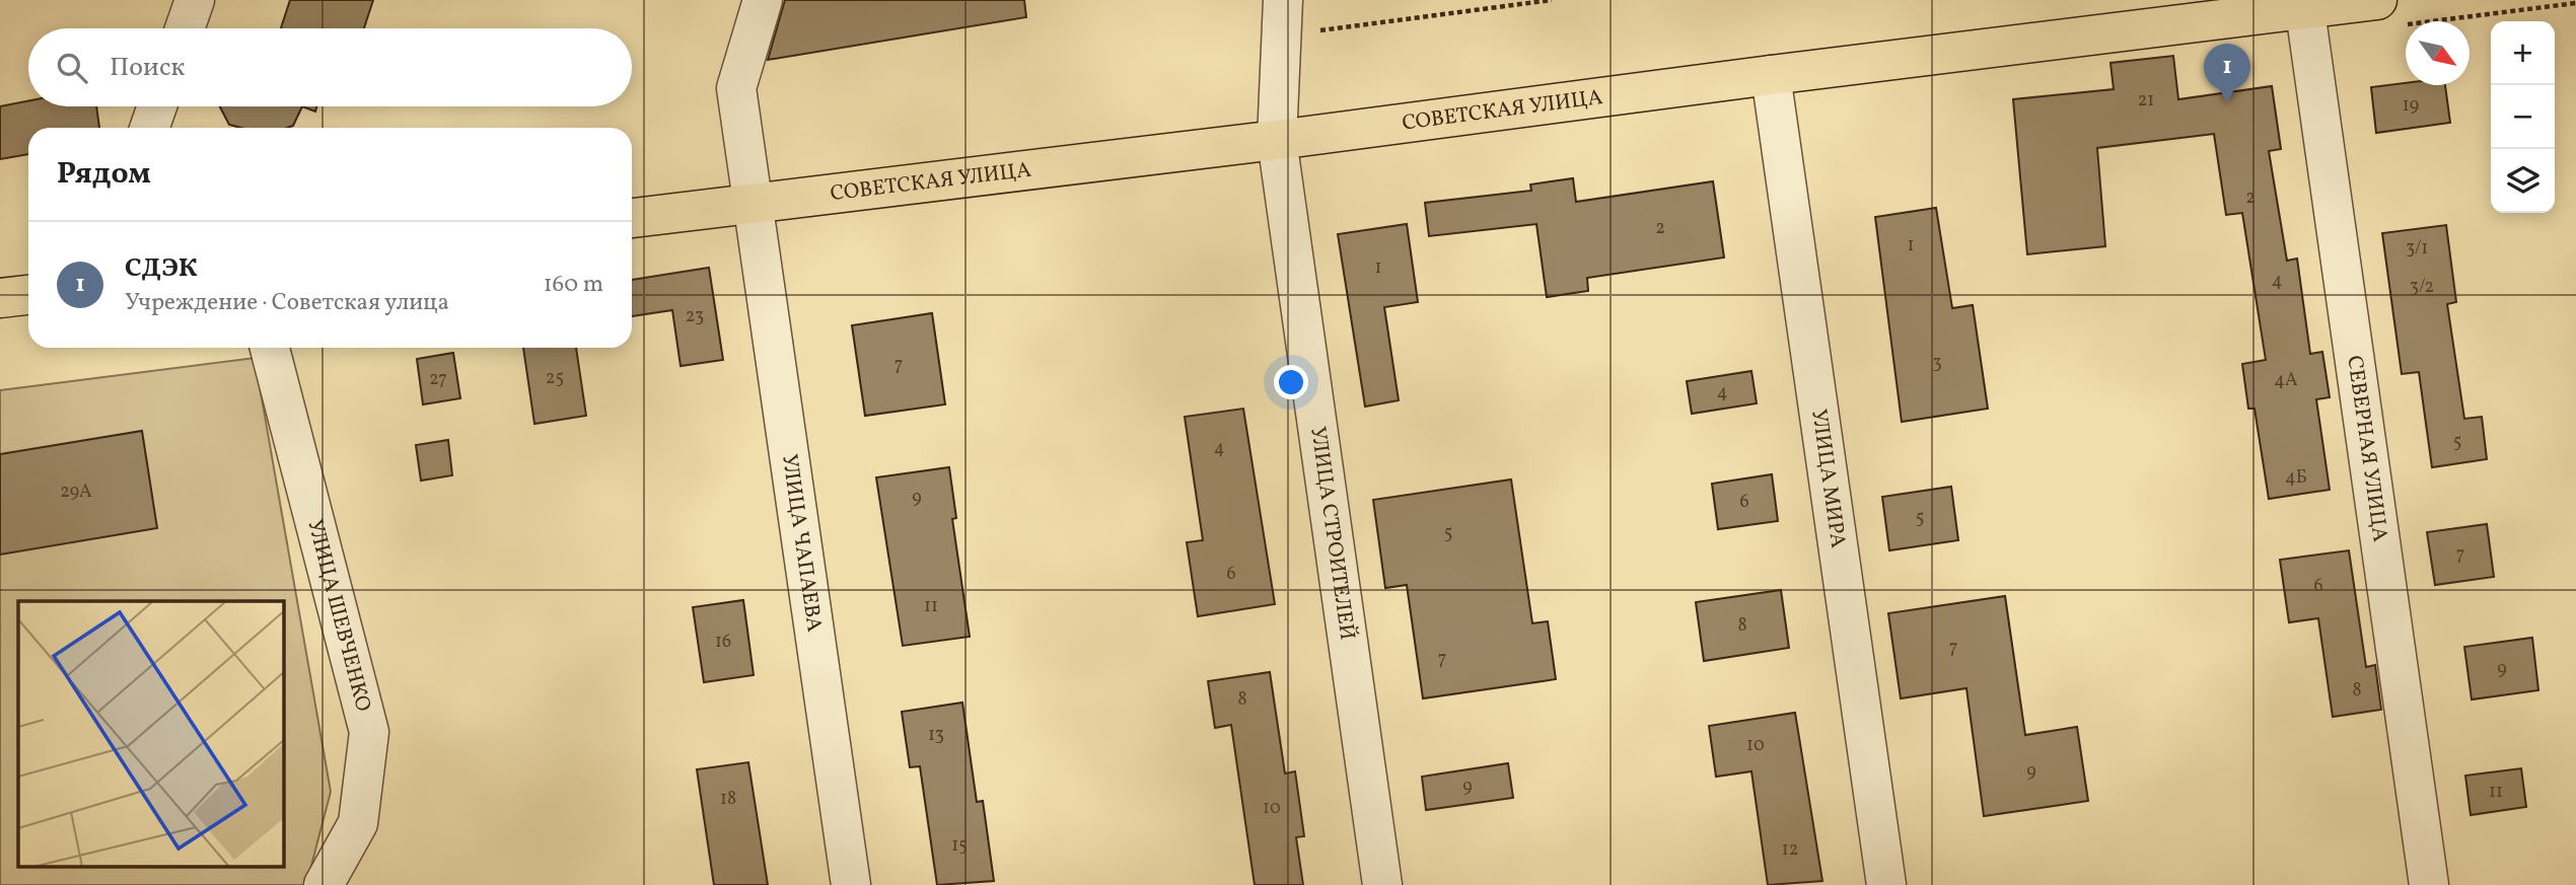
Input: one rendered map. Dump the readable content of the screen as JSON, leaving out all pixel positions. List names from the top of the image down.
{
  "streets": {
    "main road": ["СОВЕТСКАЯ УЛИЦА"],
    "street": [
      "СЕВЕРНАЯ УЛИЦА",
      "УЛИЦА МИРА",
      "УЛИЦА СТРОИТЕЛЕЙ",
      "УЛИЦА ЧАПАЕВА",
      "УЛИЦА ШЕВЧЕНКО"
    ]
  },
  "crossings": [
    ["СОВЕТСКАЯ УЛИЦА", "СЕВЕРНАЯ УЛИЦА"],
    ["СОВЕТСКАЯ УЛИЦА", "УЛИЦА МИРА"],
    ["СОВЕТСКАЯ УЛИЦА", "УЛИЦА СТРОИТЕЛЕЙ"],
    ["СОВЕТСКАЯ УЛИЦА", "УЛИЦА ЧАПАЕВА"]
  ],
  "house_numbers": [
    "21",
    "19",
    "2",
    "2",
    "1",
    "3/1",
    "1",
    "4",
    "3/2",
    "23",
    "3",
    "7",
    "25",
    "27",
    "4А",
    "4",
    "5",
    "4",
    "4Б",
    "29А",
    "9",
    "6",
    "5",
    "5",
    "7",
    "6",
    "6",
    "11",
    "8",
    "16",
    "7",
    "7",
    "9",
    "8",
    "8",
    "13",
    "10",
    "9",
    "9",
    "11",
    "18",
    "10",
    "15",
    "12"
  ],
  "north": "bottom right",
  "page": {
    "map_buttons": ["+", "−"],
    "search": "Поиск",
    "pins": "1",
    "heading": "Рядом",
    "list": [
      {
        "mark": "1",
        "name": "СДЭК",
        "note": "Учреждение · Советская улица",
        "value": "160 m"
      }
    ]
  }
}
